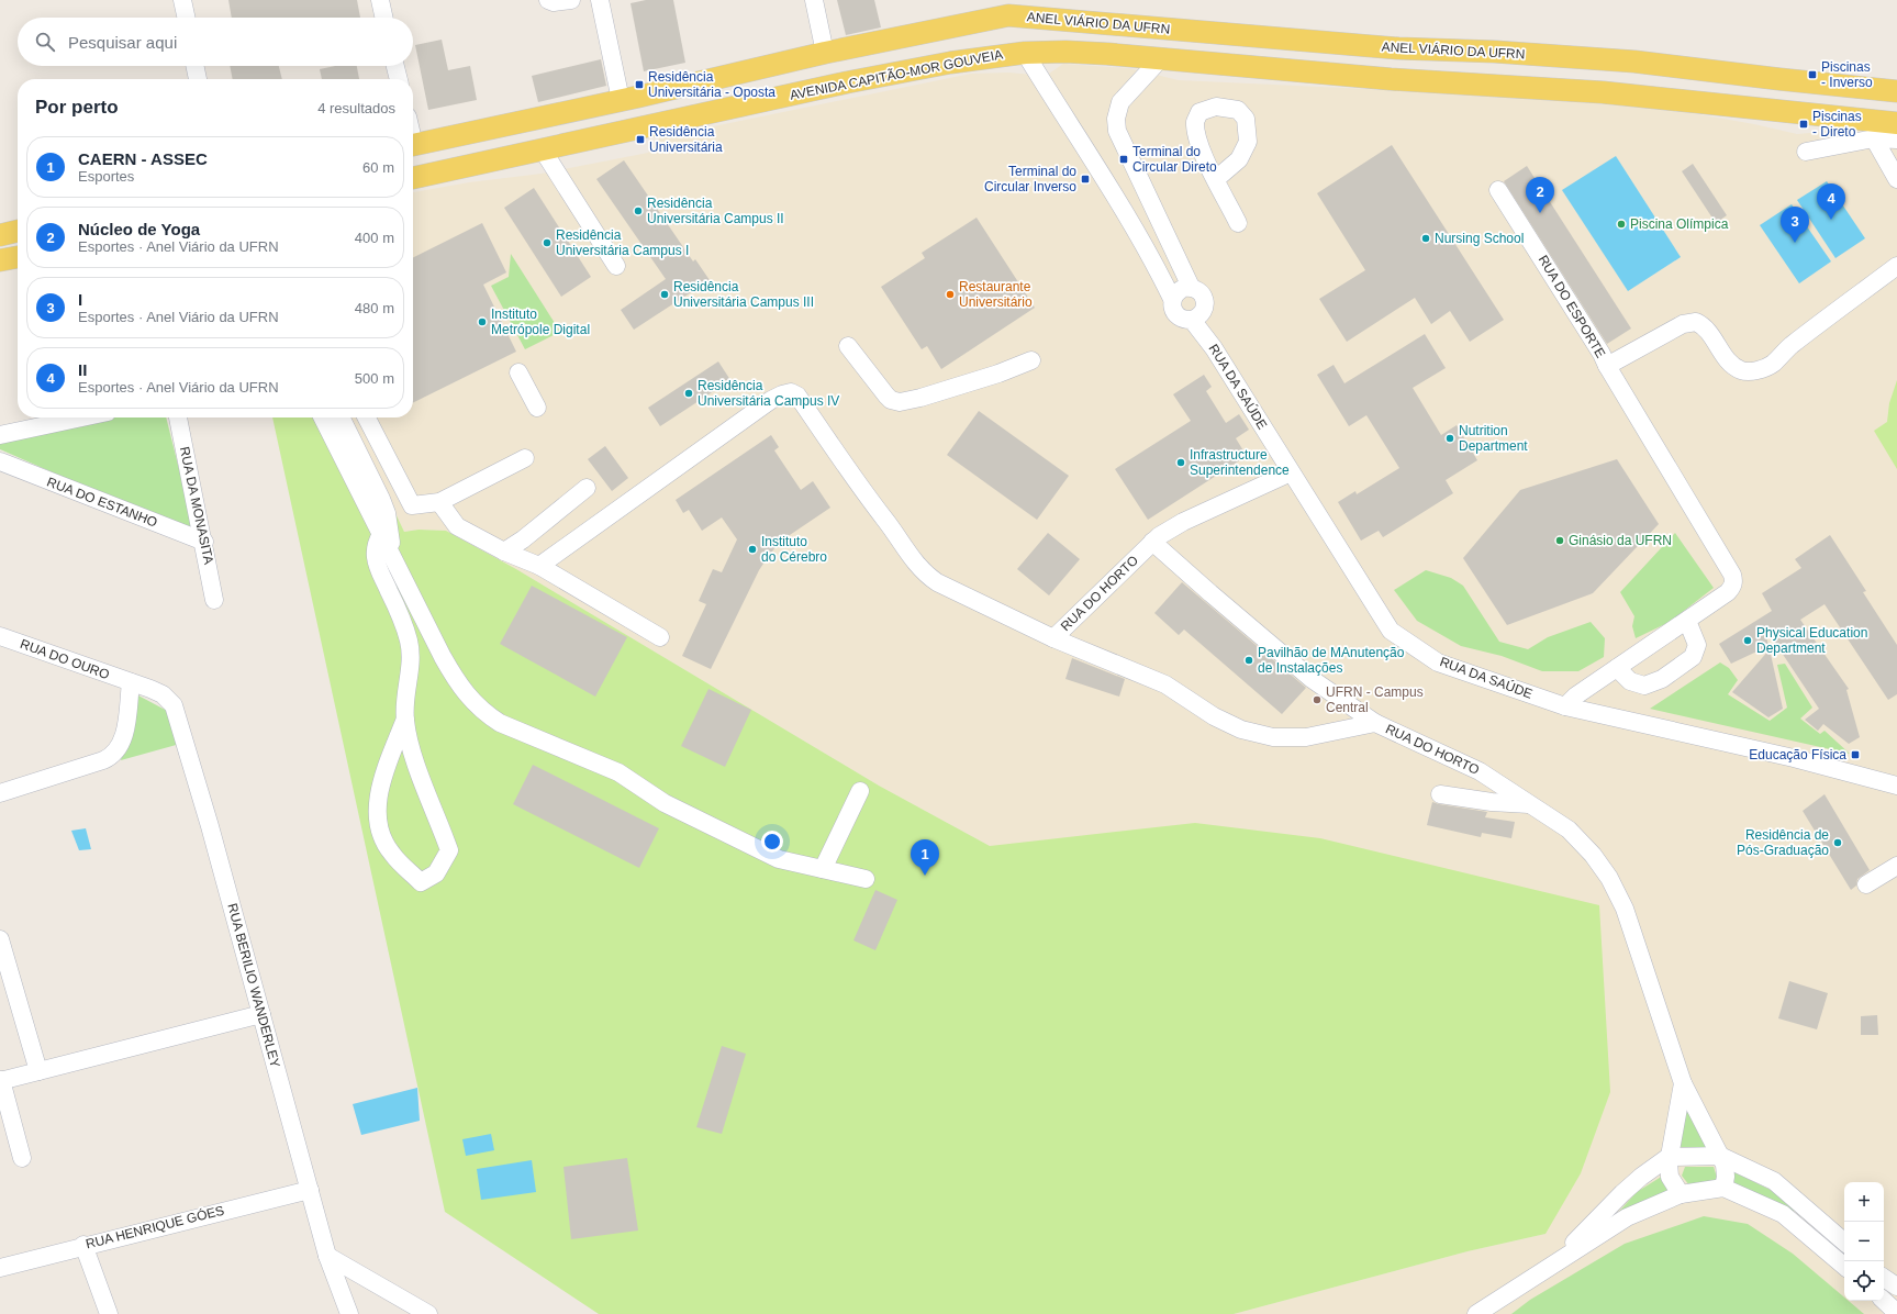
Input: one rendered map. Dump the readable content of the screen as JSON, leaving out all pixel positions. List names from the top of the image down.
{
  "streets": {
    "main road": ["ANEL VIÁRIO DA UFRN", "AVENIDA CAPITÃO-MOR GOUVEIA"],
    "street": [
      "RUA DO ESPORTE",
      "RUA DA SAÚDE",
      "RUA DO ESTANHO",
      "RUA DA MONASITA",
      "RUA DO HORTO",
      "RUA DO OURO",
      "RUA BERILIO WANDERLEY",
      "RUA HENRIQUE GÓES"
    ]
  },
  "crossings": [
    ["AVENIDA CAPITÃO-MOR GOUVEIA", "RUA DA SAÚDE"],
    ["RUA DA SAÚDE", "RUA DO HORTO"],
    ["RUA DO ESTANHO", "RUA DA MONASITA"],
    ["RUA DO OURO", "RUA BERILIO WANDERLEY"],
    ["RUA BERILIO WANDERLEY", "RUA HENRIQUE GÓES"]
  ],
  "places": {
    "transit": [
      "Piscinas - Inverso",
      "Residência Universitária - Oposta",
      "Piscinas - Direto",
      "Residência Universitária",
      "Terminal do Circular Direto",
      "Terminal do Circular Inverso",
      "Educação Física"
    ],
    "other": [
      "Residência Universitária Campus II",
      "Piscina Olímpica",
      "Nursing School",
      "Residência Universitária Campus I",
      "Residência Universitária Campus III",
      "Restaurante Universitário",
      "Instituto Metrópole Digital",
      "Residência Universitária Campus IV",
      "Nutrition Department",
      "Infrastructure Superintendence",
      "Ginásio da UFRN",
      "Instituto do Cérebro",
      "Physical Education Department",
      "Pavilhão de MAnutenção de Instalações",
      "UFRN - Campus Central",
      "Residência de Pós-Graduação"
    ]
  },
  "page": {
    "search": "Pesquisar aqui",
    "heading": ["Por perto", "4 resultados"],
    "list": [
      {
        "mark": "1",
        "name": "CAERN - ASSEC",
        "note": "Esportes",
        "value": "60 m"
      },
      {
        "mark": "2",
        "name": "Núcleo de Yoga",
        "note": "Esportes · Anel Viário da UFRN",
        "value": "400 m"
      },
      {
        "mark": "3",
        "name": "I",
        "note": "Esportes · Anel Viário da UFRN",
        "value": "480 m"
      },
      {
        "mark": "4",
        "name": "II",
        "note": "Esportes · Anel Viário da UFRN",
        "value": "500 m"
      }
    ],
    "pins": [
      "2",
      "4",
      "3",
      "1"
    ],
    "map_buttons": ["+", "−"]
  }
}
